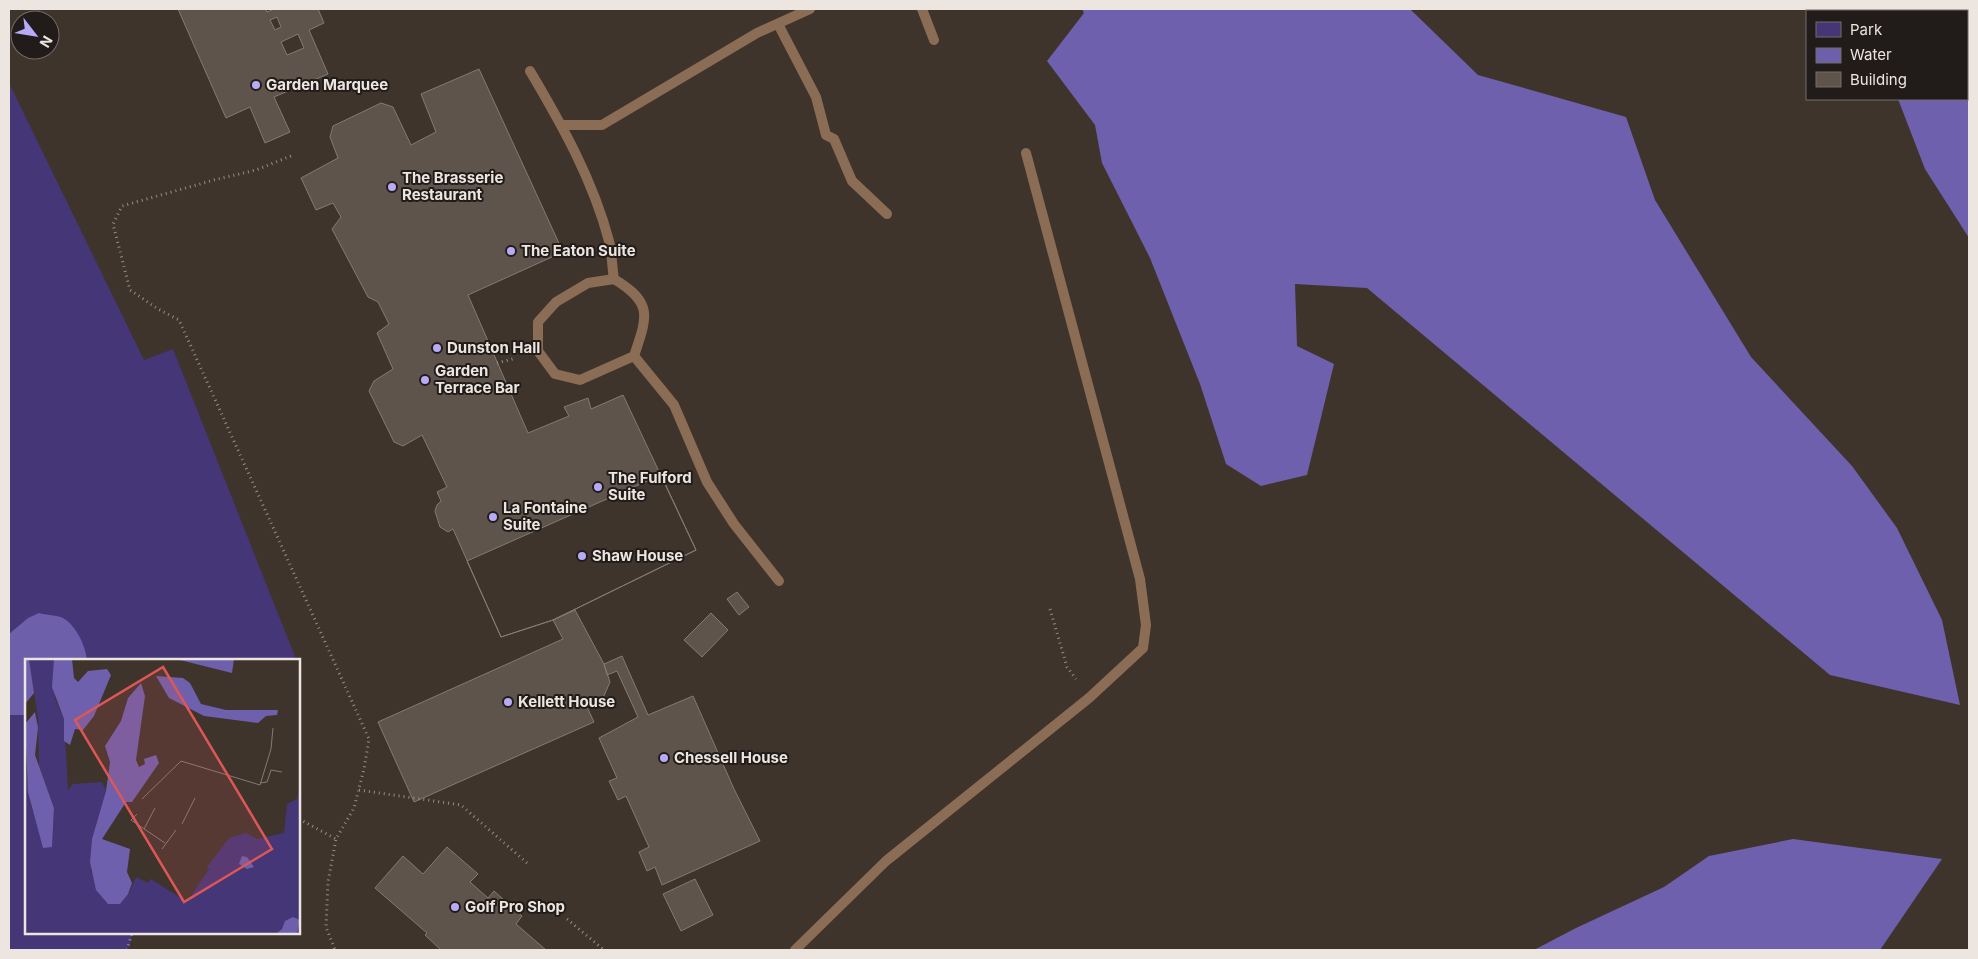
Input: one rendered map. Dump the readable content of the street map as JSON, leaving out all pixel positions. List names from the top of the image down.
{
  "places": [
    "Garden Marquee",
    "The Brasserie Restaurant",
    "The Eaton Suite",
    "Dunston Hall",
    "Garden Terrace Bar",
    "The Fulford Suite",
    "La Fontaine Suite",
    "Shaw House",
    "Kellett House",
    "Chessell House",
    "Golf Pro Shop"
  ],
  "legend": ["Park", "Water", "Building"],
  "north": "bottom right"
}
